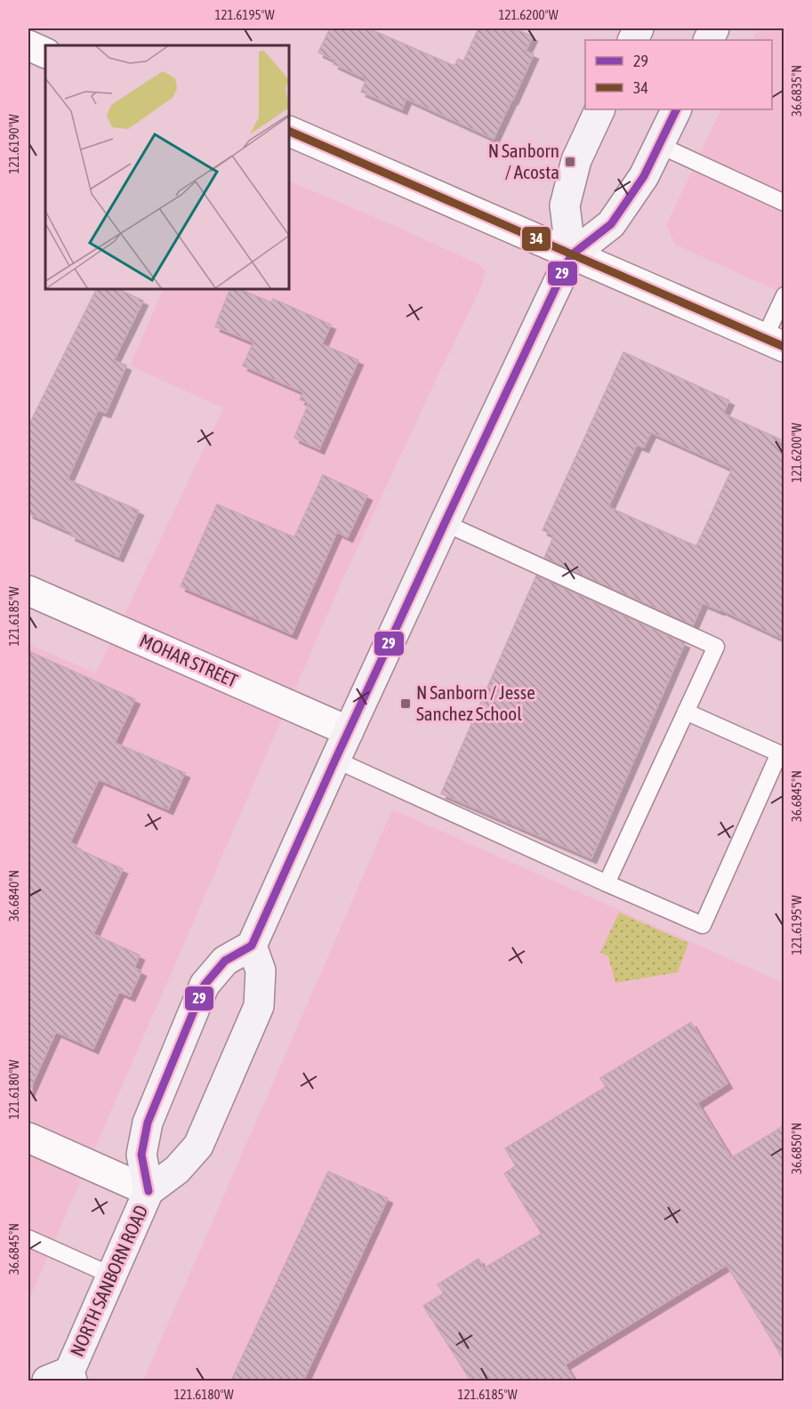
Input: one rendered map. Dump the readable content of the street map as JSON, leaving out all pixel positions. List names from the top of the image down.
{
  "streets": {
    "main road": ["NORTH SANBORN ROAD"],
    "street": ["MOHAR STREET"]
  },
  "places": {
    "transit": ["N Sanborn / Acosta", "N Sanborn / Jesse Sanchez School"]
  },
  "lines": ["transit line 29", "transit line 34"],
  "legend": ["29", "34"],
  "coordinates": [
    "121.6195°W",
    "121.6200°W",
    "36.6835°N",
    "121.6190°W",
    "121.6185°W",
    "36.6845°N",
    "36.6840°N",
    "121.6180°W",
    "36.6850°N"
  ]
}
